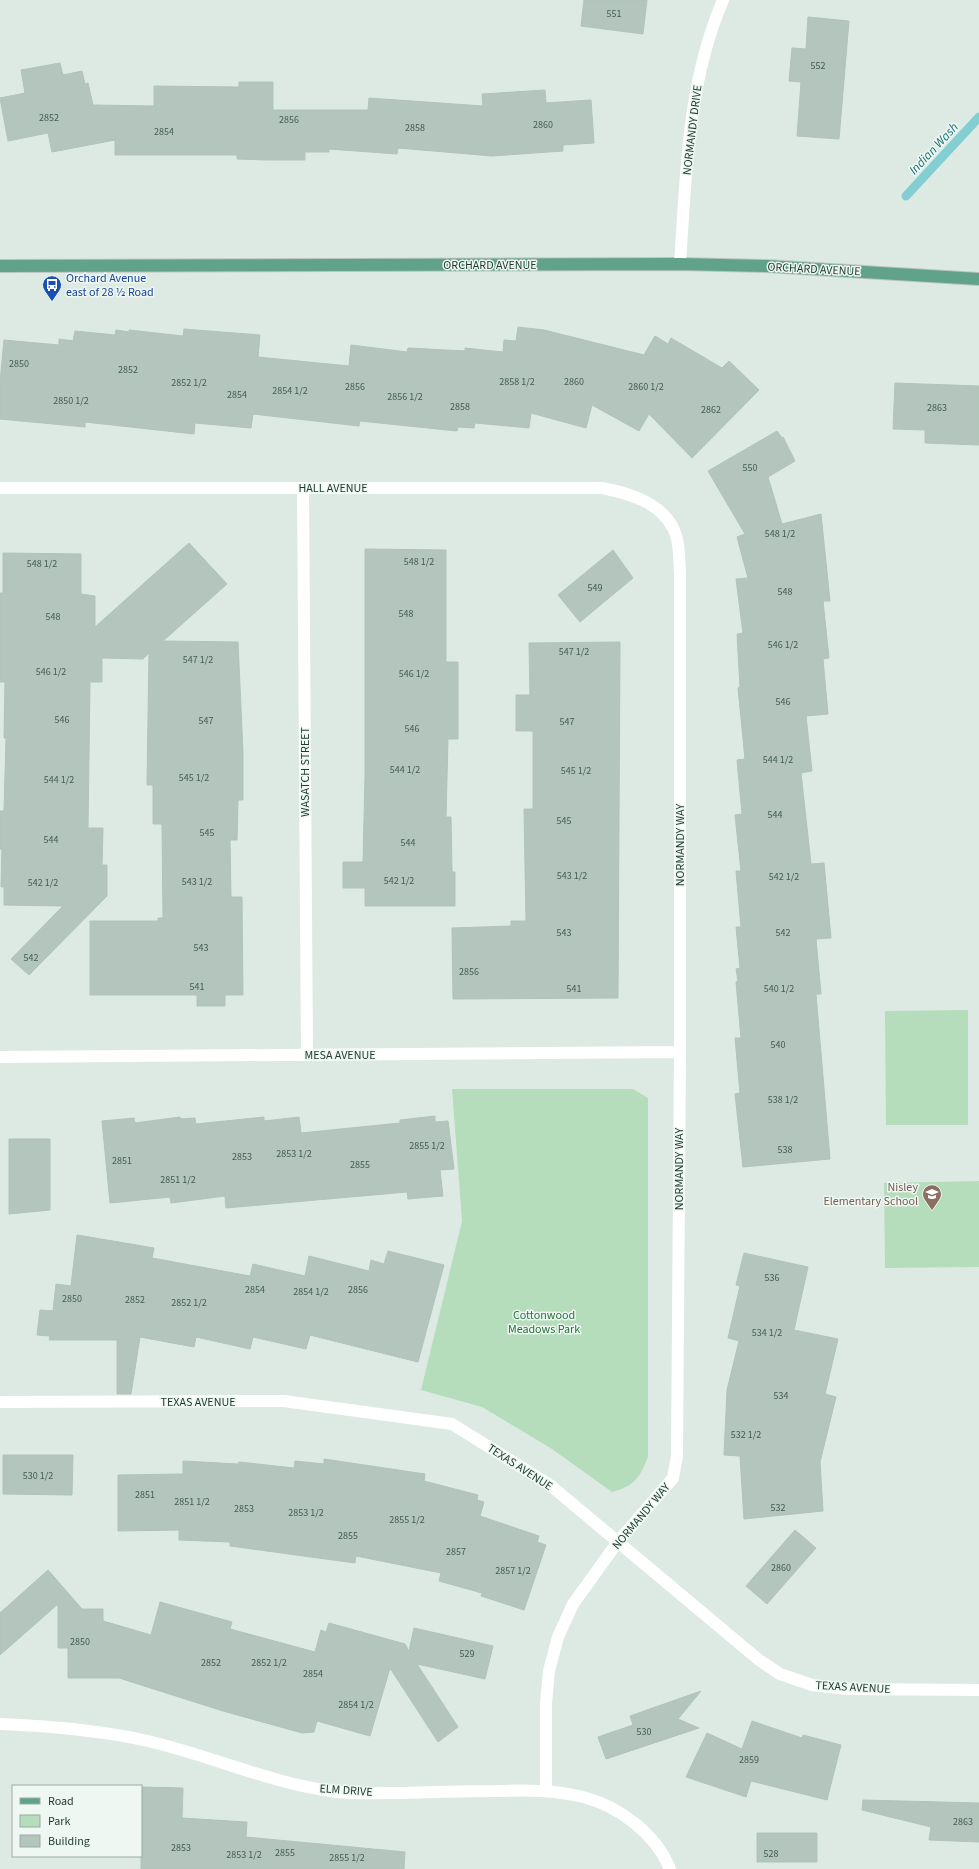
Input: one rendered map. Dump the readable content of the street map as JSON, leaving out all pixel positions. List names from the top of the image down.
{
  "streets": {
    "main road": ["ORCHARD AVENUE"],
    "street": [
      "NORMANDY DRIVE",
      "HALL AVENUE",
      "WASATCH STREET",
      "NORMANDY WAY",
      "MESA AVENUE",
      "TEXAS AVENUE",
      "ELM DRIVE"
    ]
  },
  "crossings": [
    ["NORMANDY DRIVE", "ORCHARD AVENUE"],
    ["HALL AVENUE", "WASATCH STREET"],
    ["HALL AVENUE", "NORMANDY WAY"],
    ["WASATCH STREET", "MESA AVENUE"],
    ["NORMANDY WAY", "MESA AVENUE"],
    ["NORMANDY WAY", "TEXAS AVENUE"],
    ["NORMANDY WAY", "ELM DRIVE"]
  ],
  "water": ["Indian Wash"],
  "parks": ["Cottonwood Meadows Park"],
  "places": {
    "bus stop": ["Orchard Avenue east of 28 ½ Road"],
    "school or university": ["Nisley Elementary School"]
  },
  "house_numbers": [
    "551",
    "552",
    "2852",
    "2856",
    "2860",
    "2858",
    "2854",
    "2850",
    "2852",
    "2858 1/2",
    "2860",
    "2852 1/2",
    "2856",
    "2860 1/2",
    "2854 1/2",
    "2854",
    "2856 1/2",
    "2850 1/2",
    "2858",
    "2863",
    "2862",
    "550",
    "548 1/2",
    "548 1/2",
    "548 1/2",
    "549",
    "548",
    "548",
    "548",
    "546 1/2",
    "547 1/2",
    "547 1/2",
    "546 1/2",
    "546 1/2",
    "546",
    "546",
    "547",
    "547",
    "546",
    "544 1/2",
    "544 1/2",
    "545 1/2",
    "545 1/2",
    "544 1/2",
    "544",
    "545",
    "545",
    "544",
    "544",
    "543 1/2",
    "542 1/2",
    "542 1/2",
    "543 1/2",
    "542 1/2",
    "543",
    "542",
    "543",
    "542",
    "2856",
    "541",
    "541",
    "540 1/2",
    "540",
    "538 1/2",
    "2855 1/2",
    "538",
    "2853 1/2",
    "2853",
    "2851",
    "2855",
    "2851 1/2",
    "536",
    "2854",
    "2856",
    "2854 1/2",
    "2850",
    "2852",
    "2852 1/2",
    "534 1/2",
    "534",
    "532 1/2",
    "530 1/2",
    "2851",
    "2851 1/2",
    "532",
    "2853",
    "2853 1/2",
    "2855 1/2",
    "2855",
    "2857",
    "2860",
    "2857 1/2",
    "2850",
    "529",
    "2852",
    "2852 1/2",
    "2854",
    "2854 1/2",
    "530",
    "2859",
    "2863",
    "2853",
    "2855",
    "528",
    "2853 1/2",
    "2855 1/2"
  ],
  "legend": ["Road", "Park", "Building"]
}
